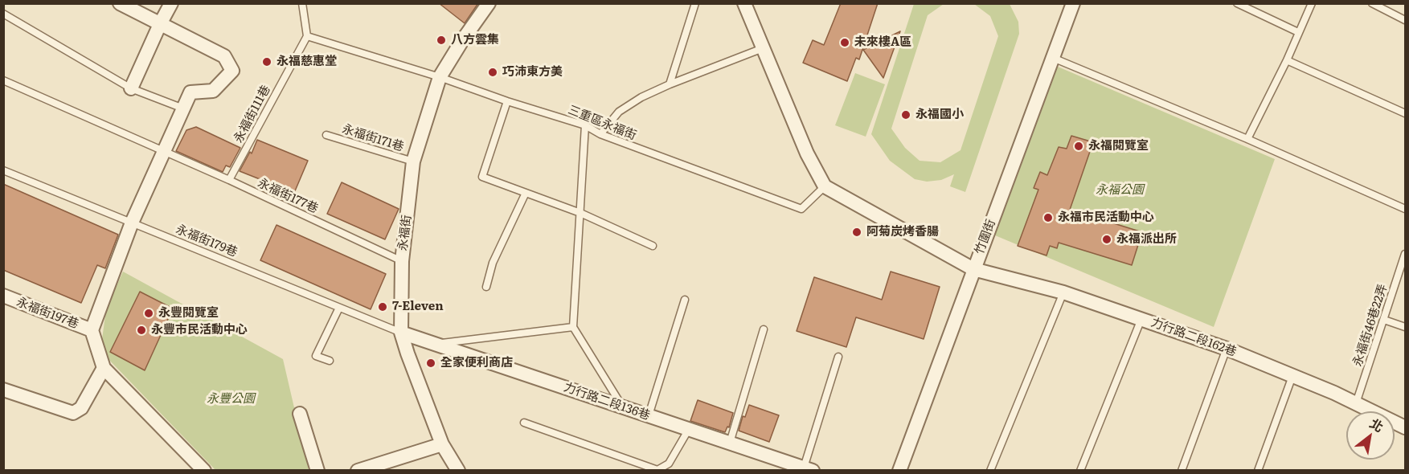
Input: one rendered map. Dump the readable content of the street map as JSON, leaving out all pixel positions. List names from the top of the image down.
{
  "streets": {
    "street": [
      "永福街",
      "竹圍街",
      "永福街197巷",
      "力行路二段162巷",
      "力行路二段136巷"
    ],
    "lane": [
      "永福街111巷",
      "三重區永福街",
      "永福街171巷",
      "永福街177巷",
      "永福街179巷",
      "永福街46巷22弄"
    ]
  },
  "crossings": [
    ["永福街111巷", "三重區永福街"],
    ["三重區永福街", "永福街"],
    ["三重區永福街", "力行路二段162巷"],
    ["永福街171巷", "永福街"],
    ["永福街177巷", "永福街"],
    ["永福街", "永福街179巷"],
    ["永福街", "力行路二段136巷"],
    ["竹圍街", "力行路二段162巷"],
    ["永福街179巷", "力行路二段136巷"],
    ["永福街46巷22弄", "力行路二段162巷"]
  ],
  "parks": ["永福公園", "永豐公園"],
  "places": [
    "八方雲集",
    "未來樓A區",
    "永福慈惠堂",
    "巧沛東方美",
    "永福國小",
    "永福閱覽室",
    "永福市民活動中心",
    "阿菊炭烤香腸",
    "永福派出所",
    "7-Eleven",
    "永豐閱覽室",
    "永豐市民活動中心",
    "全家便利商店"
  ],
  "north": "top right"
}
